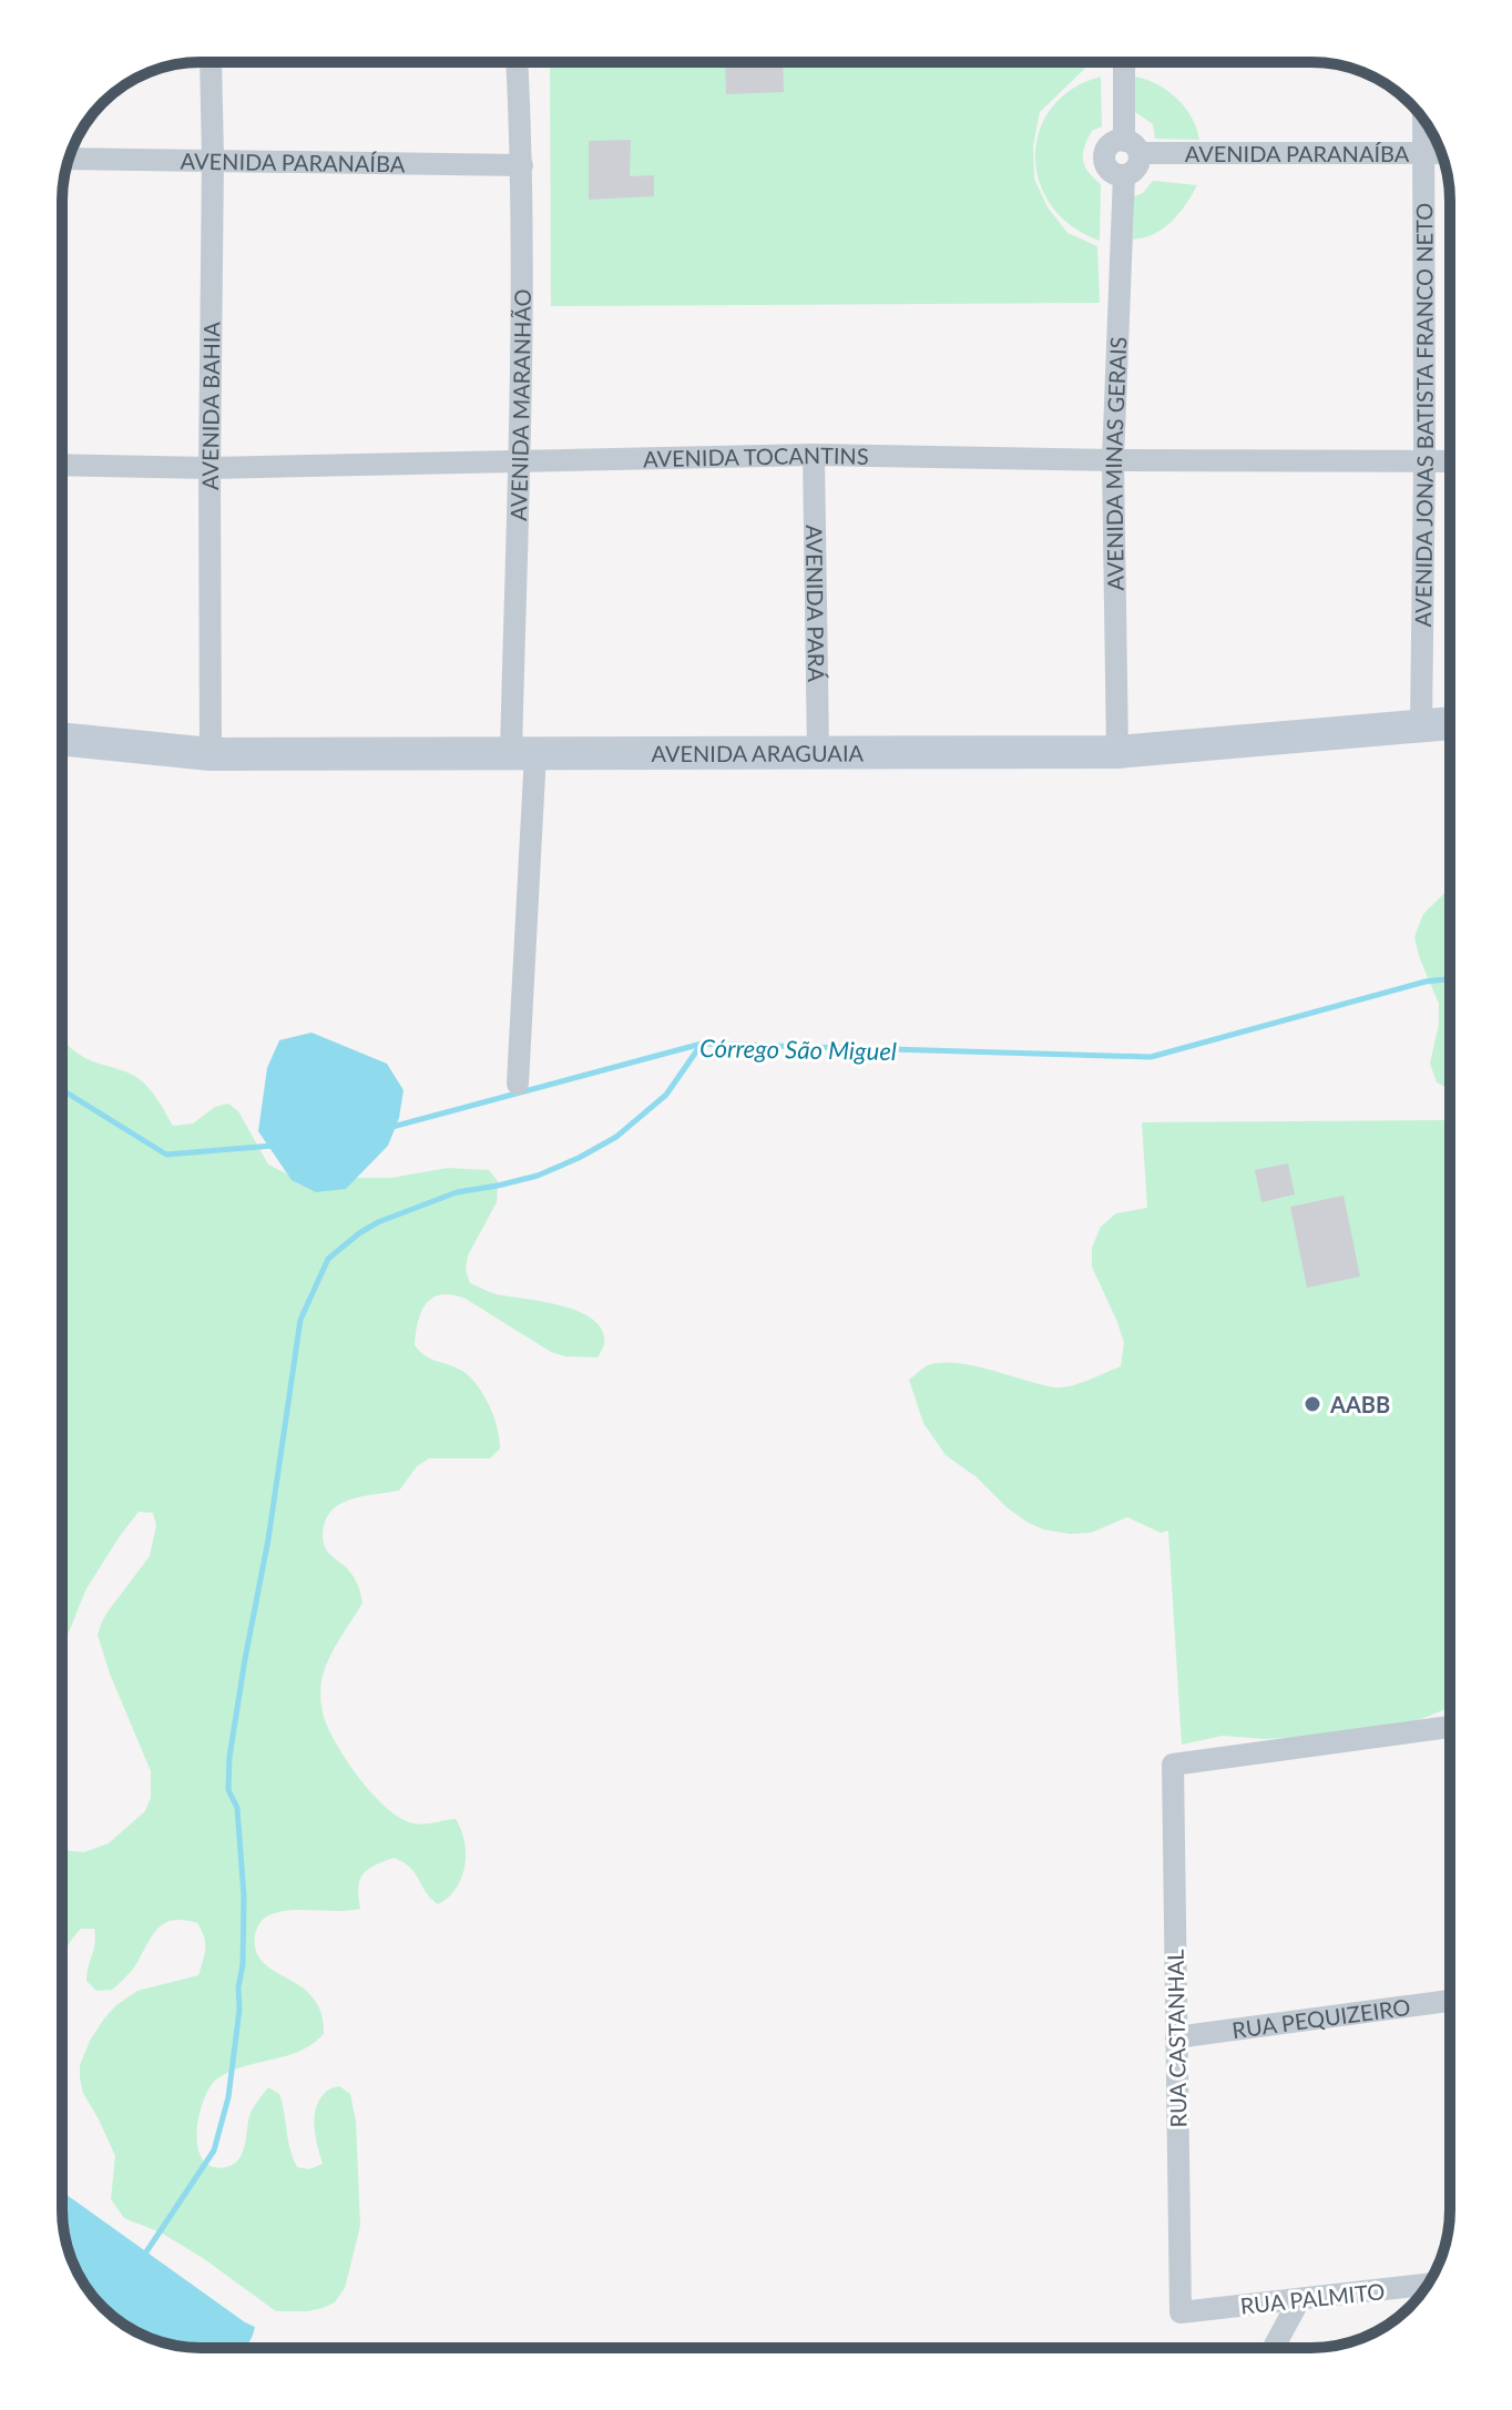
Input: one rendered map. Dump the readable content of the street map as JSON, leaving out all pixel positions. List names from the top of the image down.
{
  "streets": {
    "street": [
      "AVENIDA PARANAÍBA",
      "AVENIDA MARANHÃO",
      "AVENIDA BAHIA",
      "AVENIDA JONAS BATISTA FRANCO NETO",
      "AVENIDA TOCANTINS",
      "AVENIDA MINAS GERAIS",
      "AVENIDA PARÁ",
      "AVENIDA ARAGUAIA",
      "RUA PEQUIZEIRO",
      "RUA CASTANHAL",
      "RUA PALMITO"
    ]
  },
  "crossings": [
    ["AVENIDA PARANAÍBA", "AVENIDA MARANHÃO"],
    ["AVENIDA PARANAÍBA", "AVENIDA BAHIA"],
    ["AVENIDA PARANAÍBA", "AVENIDA JONAS BATISTA FRANCO NETO"],
    ["AVENIDA PARANAÍBA", "AVENIDA MINAS GERAIS"],
    ["AVENIDA MARANHÃO", "AVENIDA TOCANTINS"],
    ["AVENIDA MARANHÃO", "AVENIDA ARAGUAIA"],
    ["AVENIDA BAHIA", "AVENIDA TOCANTINS"],
    ["AVENIDA BAHIA", "AVENIDA ARAGUAIA"],
    ["AVENIDA JONAS BATISTA FRANCO NETO", "AVENIDA TOCANTINS"],
    ["AVENIDA JONAS BATISTA FRANCO NETO", "AVENIDA ARAGUAIA"],
    ["AVENIDA TOCANTINS", "AVENIDA MINAS GERAIS"],
    ["AVENIDA TOCANTINS", "AVENIDA PARÁ"],
    ["AVENIDA MINAS GERAIS", "AVENIDA ARAGUAIA"],
    ["AVENIDA PARÁ", "AVENIDA ARAGUAIA"],
    ["RUA PEQUIZEIRO", "RUA CASTANHAL"],
    ["RUA CASTANHAL", "RUA PALMITO"]
  ],
  "water": ["Córrego São Miguel"],
  "places": ["AABB"]
}
